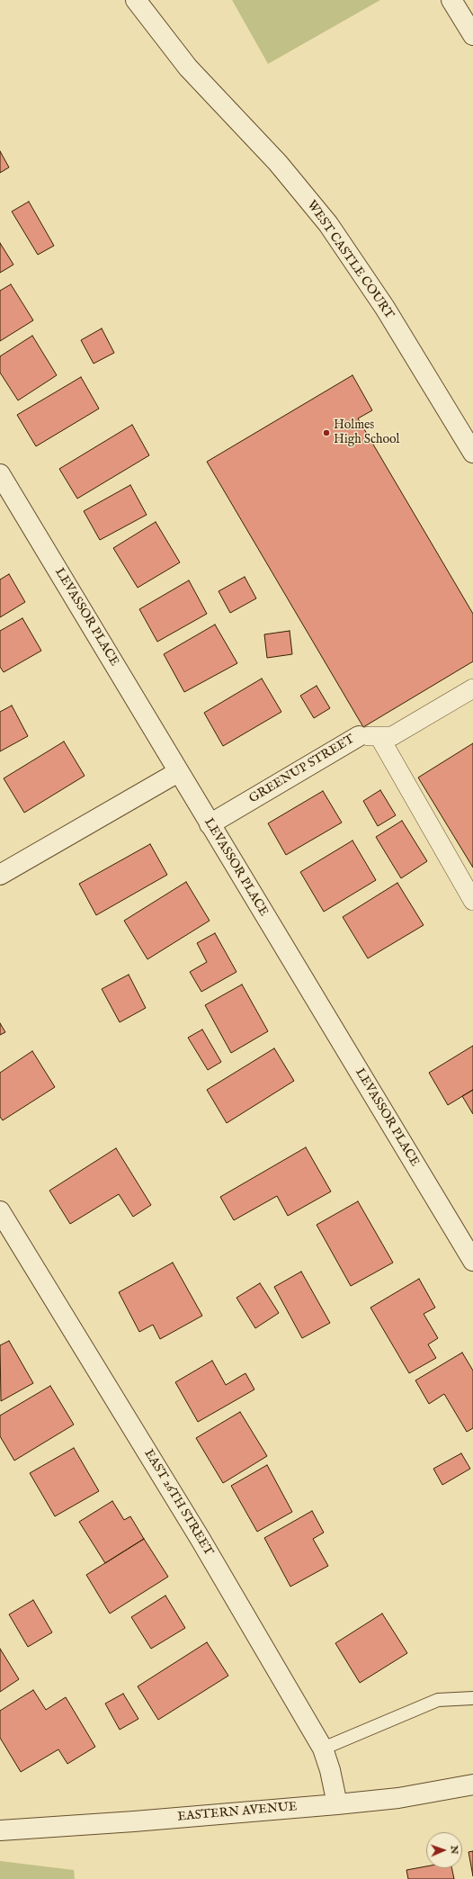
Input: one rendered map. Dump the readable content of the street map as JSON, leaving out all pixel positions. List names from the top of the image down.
{
  "streets": {
    "street": [
      "WEST CASTLE COURT",
      "LEVASSOR PLACE",
      "GREENUP STREET",
      "EAST 26TH STREET",
      "EASTERN AVENUE"
    ]
  },
  "crossings": [
    ["LEVASSOR PLACE", "GREENUP STREET"],
    ["EAST 26TH STREET", "EASTERN AVENUE"]
  ],
  "places": ["Holmes High School"],
  "north": "right"
}
